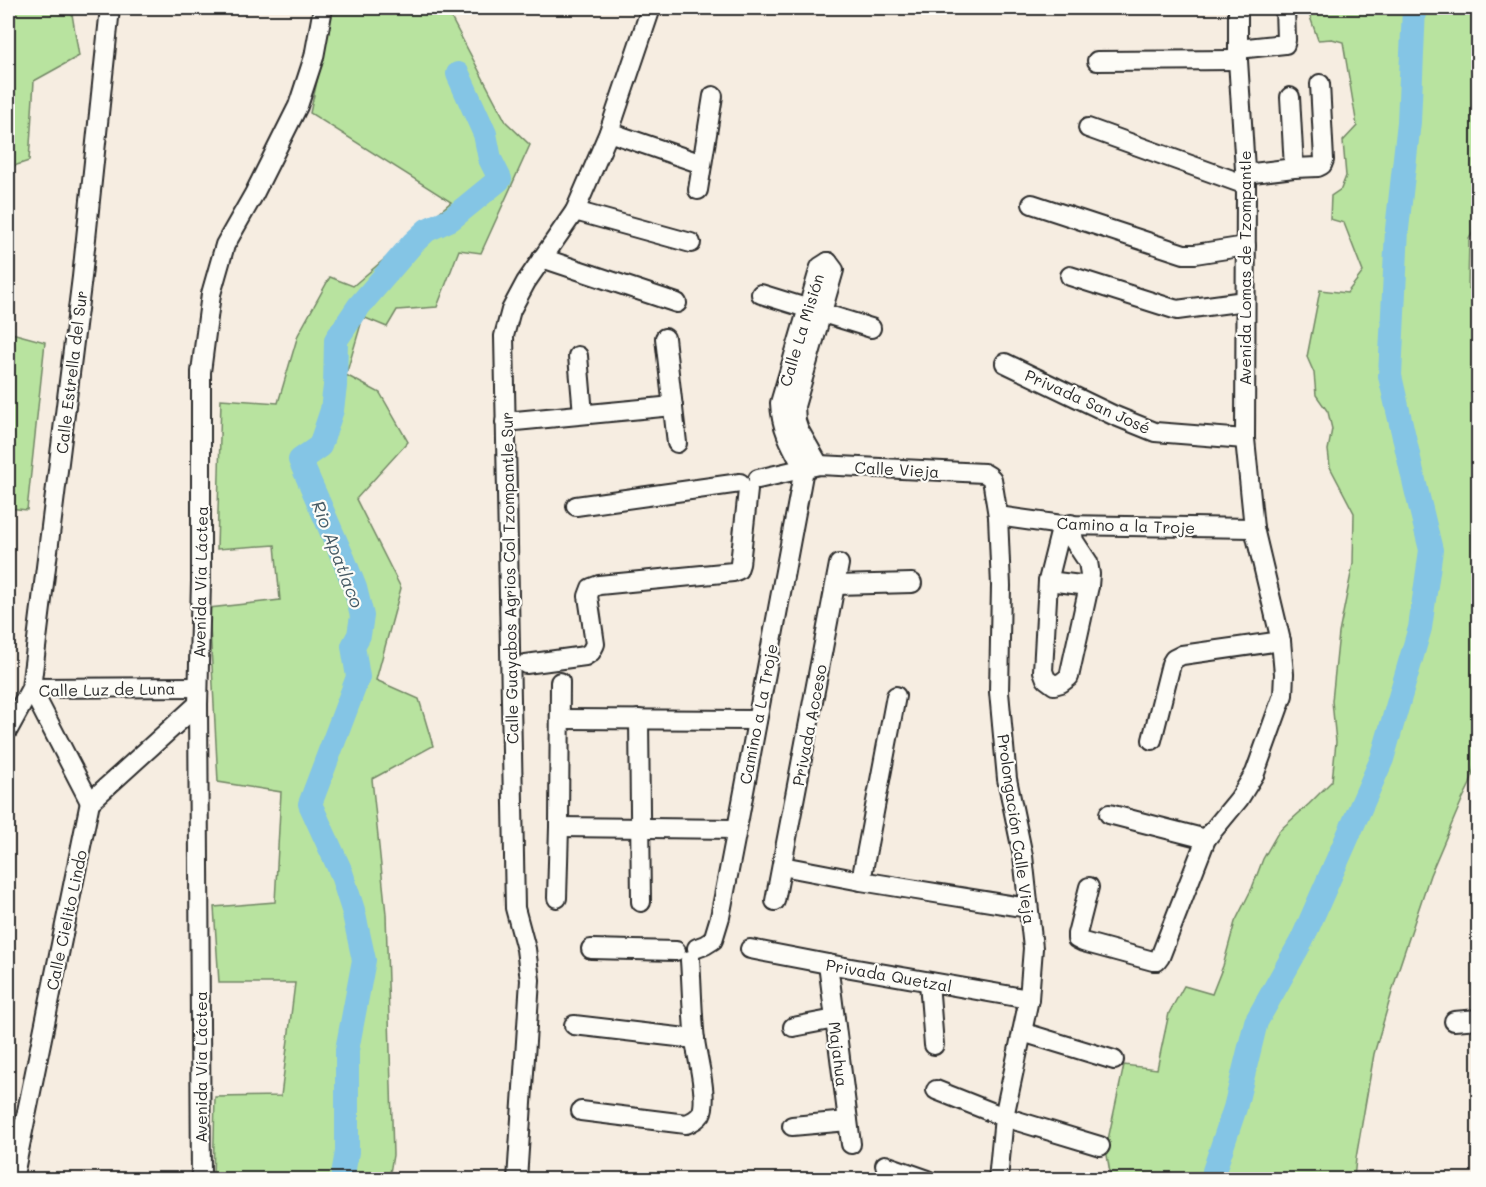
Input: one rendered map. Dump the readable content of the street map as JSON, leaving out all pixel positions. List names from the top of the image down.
{
  "streets": {
    "street": [
      "Avenida Lomas de Tzompantle",
      "Calle La Misión",
      "Calle Estrella del Sur",
      "Privada San José",
      "Calle Vieja",
      "Camino a la Troje",
      "Calle Guayabos Agrios Col Tzompantle Sur",
      "Avenida Vía Láctea",
      "Calle Luz de Luna",
      "Camino a La Troje",
      "Privada Acceso",
      "Prolongación Calle Vieja",
      "Calle Cielito Lindo",
      "Privada Quetzal",
      "Majahua"
    ]
  },
  "crossings": [
    ["Avenida Lomas de Tzompantle", "Privada San José"],
    ["Avenida Lomas de Tzompantle", "Camino a la Troje"],
    ["Calle La Misión", "Calle Vieja"],
    ["Calle La Misión", "Camino a La Troje"],
    ["Calle Estrella del Sur", "Calle Luz de Luna"],
    ["Calle Vieja", "Camino a La Troje"],
    ["Calle Vieja", "Prolongación Calle Vieja"],
    ["Camino a la Troje", "Prolongación Calle Vieja"],
    ["Avenida Vía Láctea", "Calle Luz de Luna"],
    ["Calle Luz de Luna", "Calle Cielito Lindo"],
    ["Prolongación Calle Vieja", "Privada Quetzal"],
    ["Privada Quetzal", "Majahua"]
  ],
  "water": ["Rio Apatlaco"]
}
